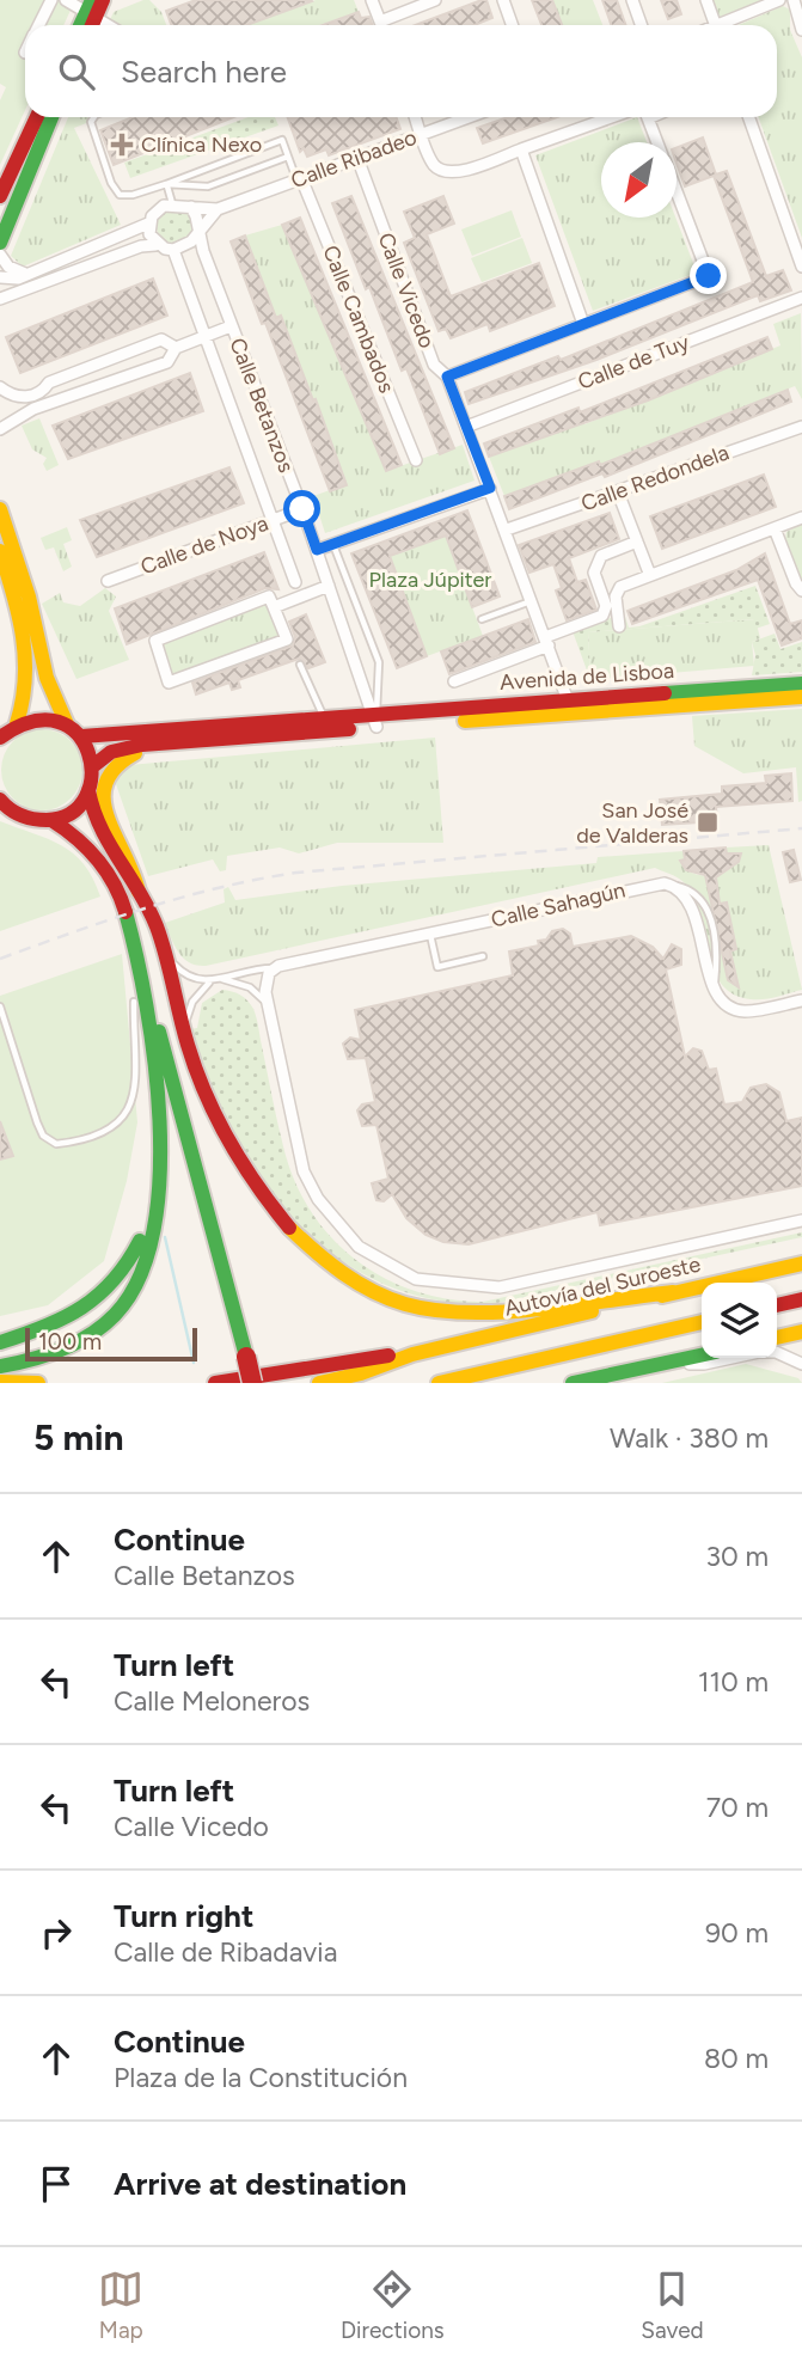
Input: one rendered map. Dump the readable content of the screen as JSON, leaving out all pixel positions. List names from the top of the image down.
{
  "streets": {
    "main road": ["Avenida de Lisboa", "Autovía del Suroeste"],
    "street": [
      "Calle Ribadeo",
      "Calle Vicedo",
      "Calle Cambados",
      "Calle de Tuy",
      "Calle Betanzos",
      "Calle Redondela",
      "Calle de Noya",
      "Calle Sahagún"
    ]
  },
  "crossings": [
    ["Calle Ribadeo", "Calle Vicedo"],
    ["Calle Ribadeo", "Calle Cambados"],
    ["Calle Ribadeo", "Calle Betanzos"],
    ["Calle Vicedo", "Calle de Tuy"],
    ["Calle Vicedo", "Calle Redondela"],
    ["Calle Vicedo", "Avenida de Lisboa"],
    ["Calle Betanzos", "Calle de Noya"],
    ["Calle Betanzos", "Avenida de Lisboa"]
  ],
  "parks": ["Plaza Júpiter"],
  "places": {
    "health": ["Clínica Nexo"],
    "transit": ["San José de Valderas"]
  },
  "scale_bar": "100 m",
  "north": "bottom left",
  "page": {
    "search": "Search here",
    "scale": "100 m",
    "heading": ["5 min", "Walk · 380 m"],
    "list": [
      ["Continue", "Calle Betanzos", "30 m"],
      ["Turn left", "Calle Meloneros", "110 m"],
      ["Turn left", "Calle Vicedo", "70 m"],
      ["Turn right", "Calle de Ribadavia", "90 m"],
      ["Continue", "Plaza de la Constitución", "80 m"],
      "Arrive at destination"
    ],
    "nav": ["Map", "Directions", "Saved"]
  }
}
